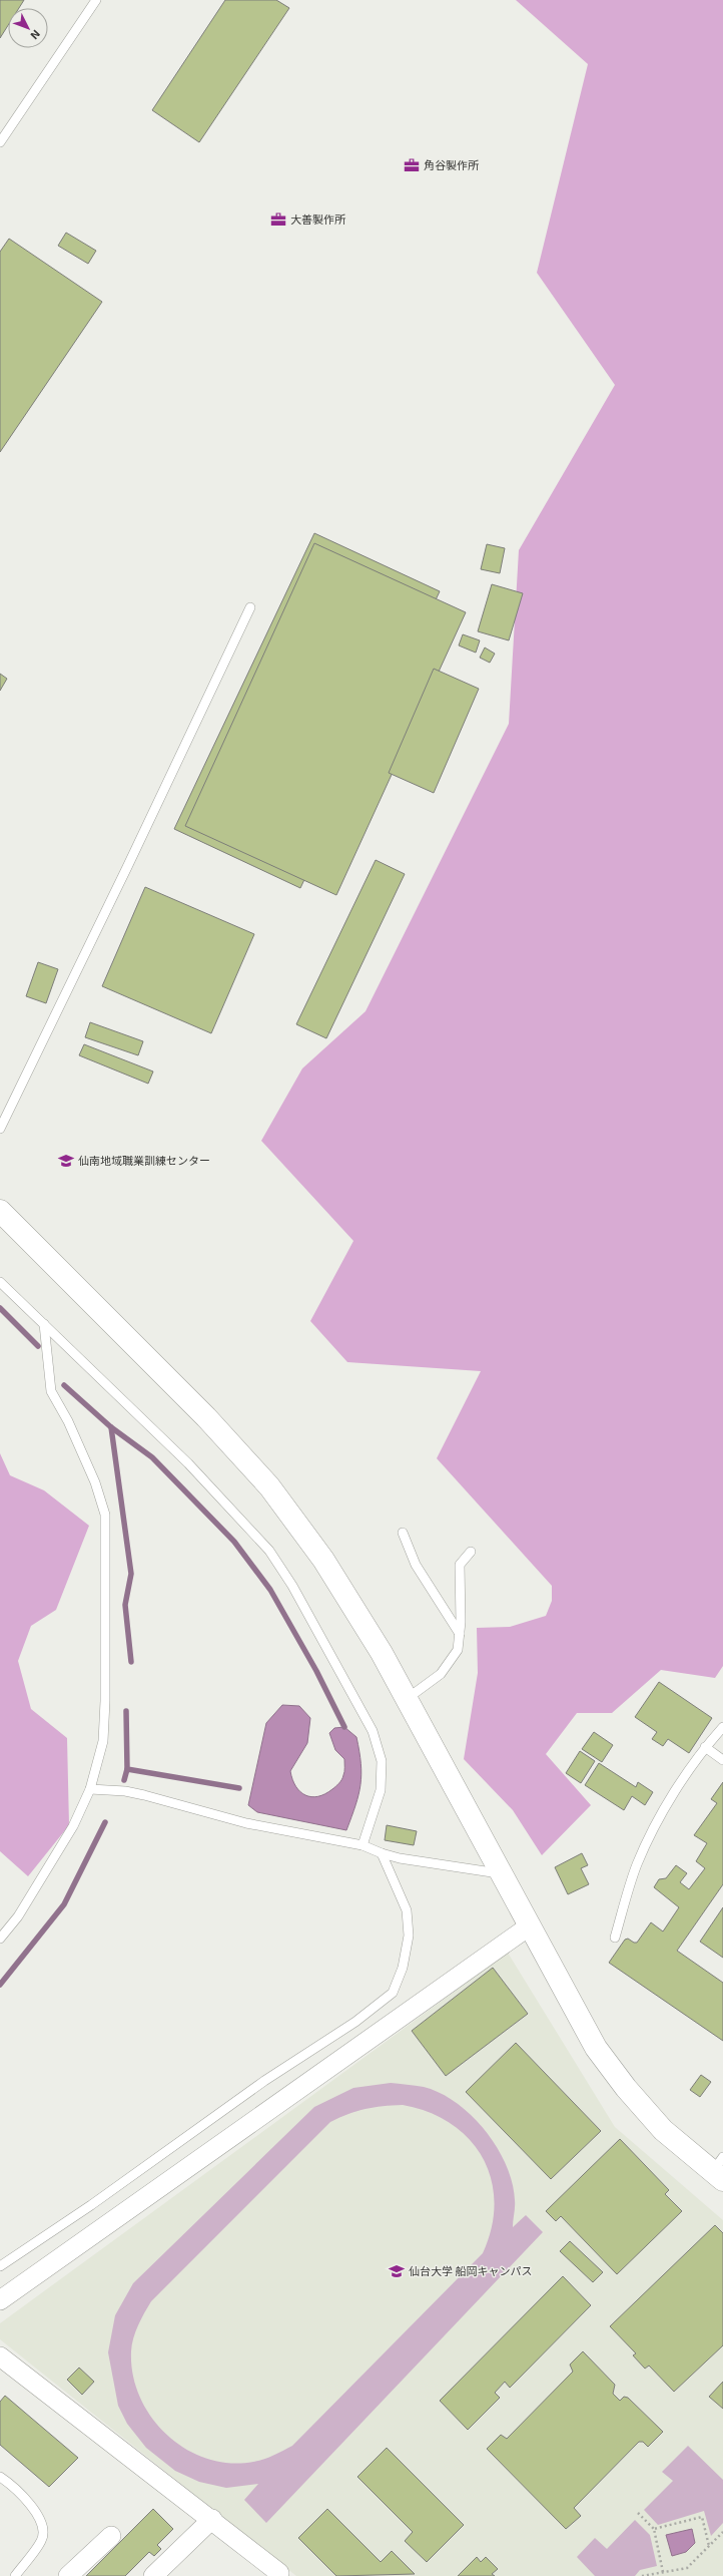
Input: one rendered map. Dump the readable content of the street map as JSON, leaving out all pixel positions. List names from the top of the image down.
{
  "places": {
    "office": ["角谷製作所", "大善製作所"],
    "school or university": ["仙南地域職業訓練センター", "仙台大学 船岡キャンパス"]
  },
  "north": "bottom right"
}
